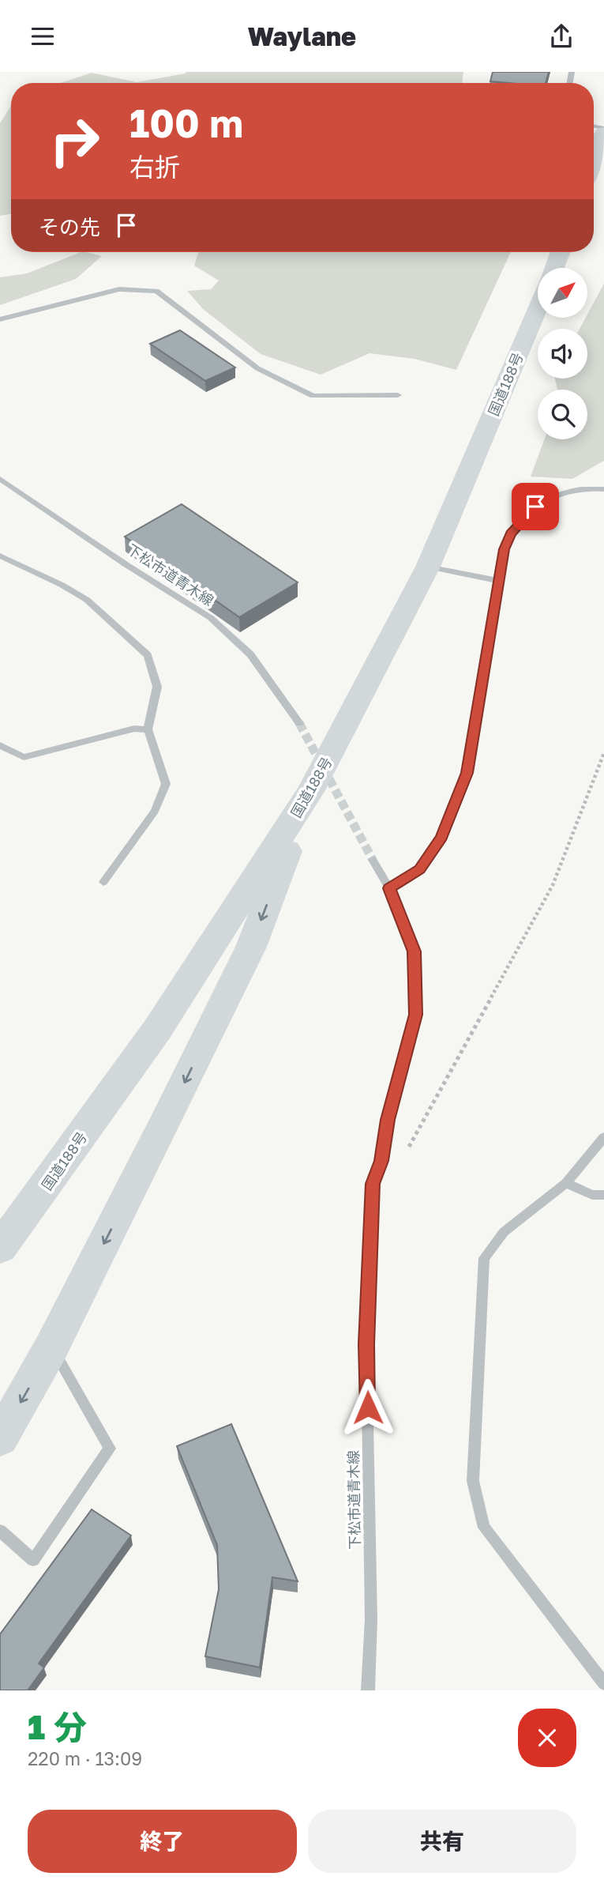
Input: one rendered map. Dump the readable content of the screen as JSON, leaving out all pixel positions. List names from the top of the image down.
{
  "streets": {
    "highway": ["国道188号"],
    "street": ["下松市道青木線"]
  },
  "north": "top right",
  "page": {
    "header": "Waylane",
    "turn": ["100 m", "右折"],
    "then": "その先",
    "heading": ["1 分", "220 m · 13:09"],
    "buttons": ["終了", "共有"]
  }
}
